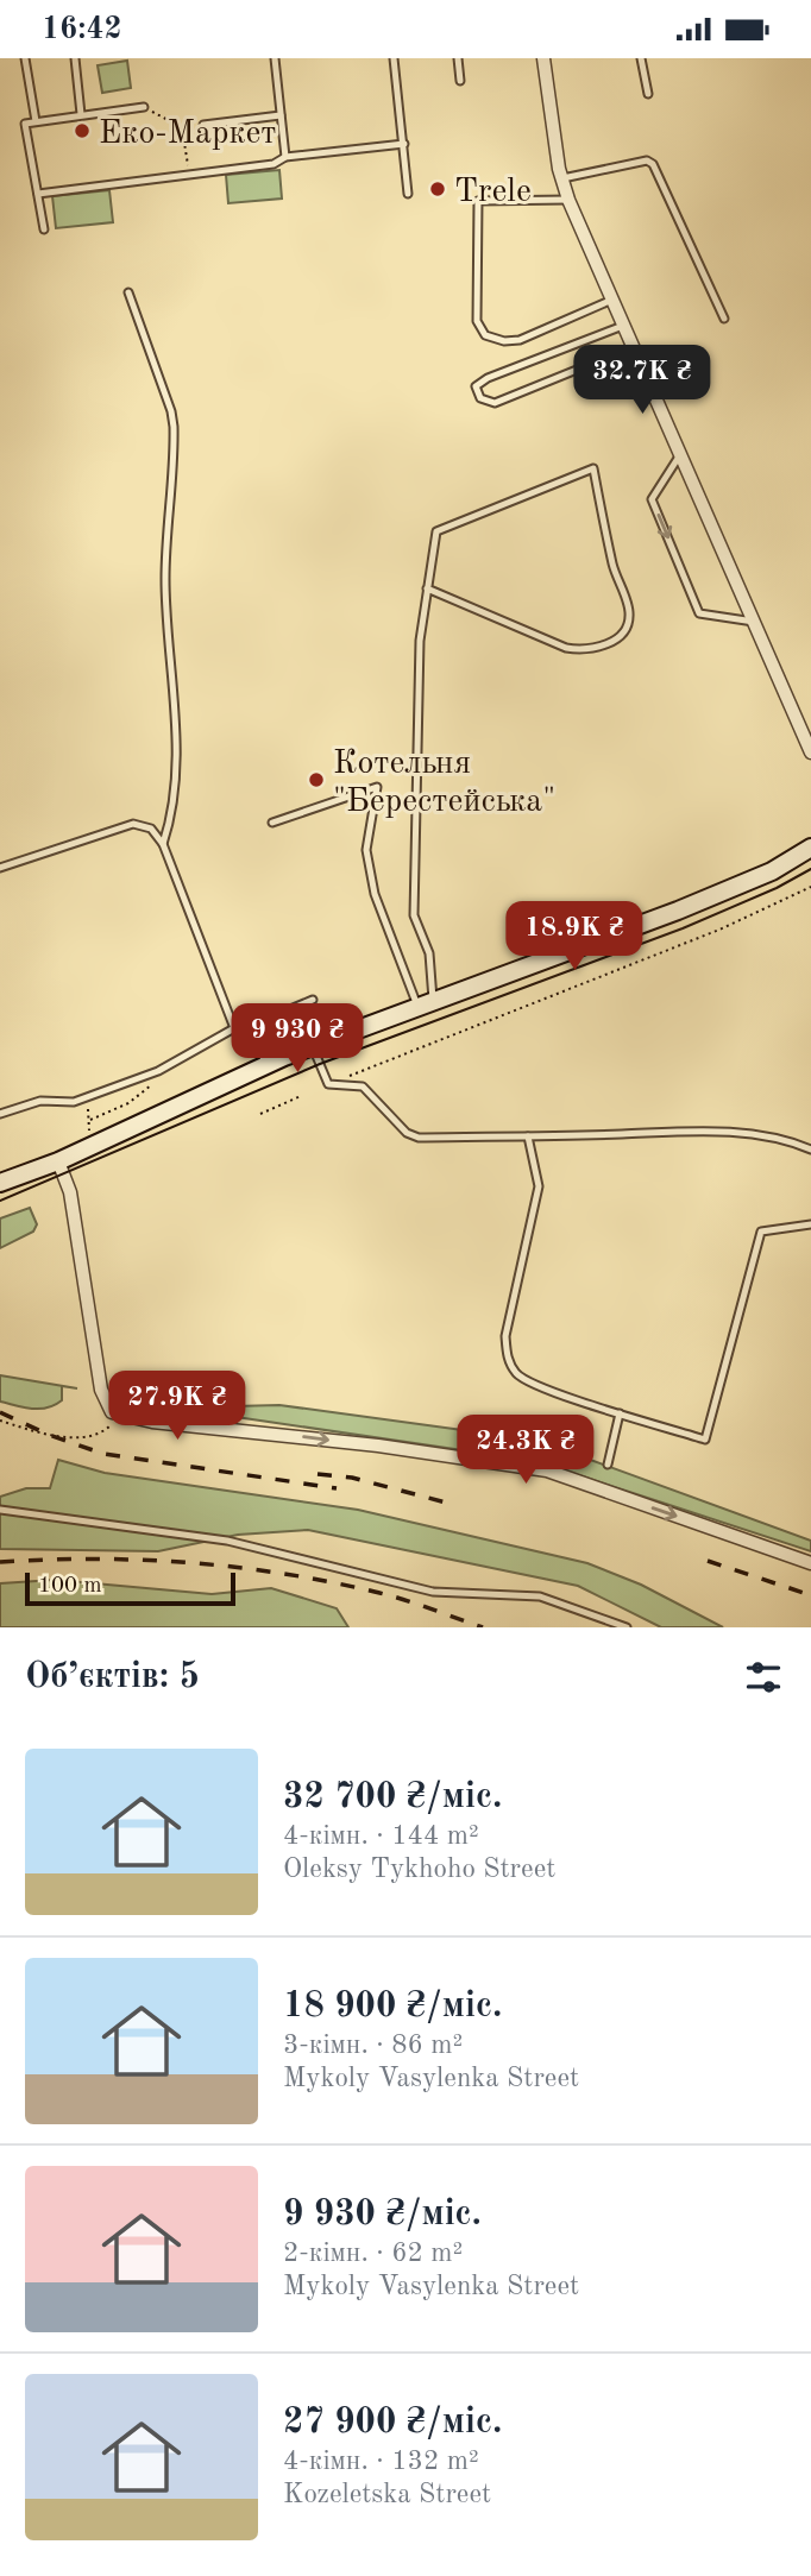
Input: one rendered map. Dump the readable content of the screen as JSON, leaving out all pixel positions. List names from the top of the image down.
{
  "places": ["Еко-Маркет", "Trele", "Котельня \"Берестейська\""],
  "scale_bar": "100 m",
  "page": {
    "status": "16:42",
    "price": [
      "32.7K ₴",
      "18.9K ₴",
      "9 930 ₴",
      "27.9K ₴",
      "24.3K ₴"
    ],
    "scale": "100 m",
    "heading": "Об’єктів: 5",
    "list": [
      {
        "name": "32 700 ₴/міс.",
        "note": "4-кімн. · 144 m² · Oleksy Tykhoho Street"
      },
      {
        "name": "18 900 ₴/міс.",
        "note": "3-кімн. · 86 m² · Mykoly Vasylenka Street"
      },
      {
        "name": "9 930 ₴/міс.",
        "note": "2-кімн. · 62 m² · Mykoly Vasylenka Street"
      },
      {
        "name": "27 900 ₴/міс.",
        "note": "4-кімн. · 132 m² · Kozeletska Street"
      }
    ]
  }
}
